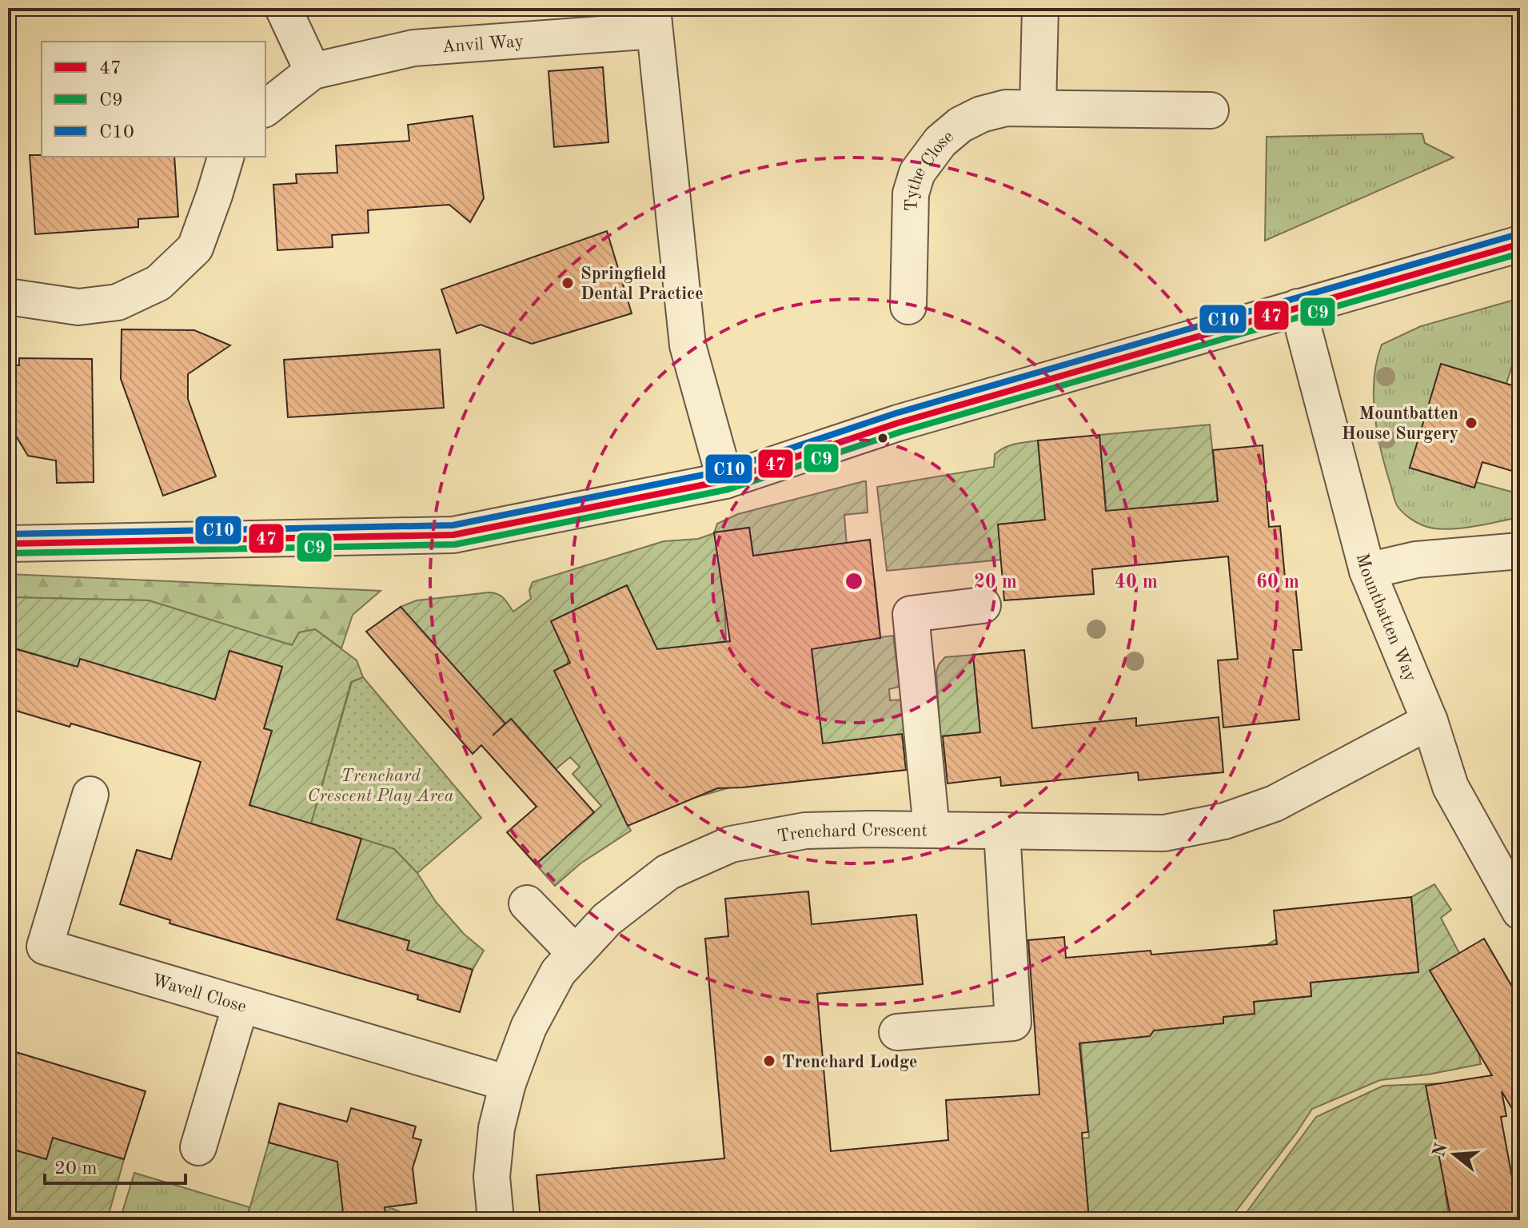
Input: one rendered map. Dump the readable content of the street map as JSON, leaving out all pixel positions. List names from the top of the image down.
{
  "streets": {
    "street": [
      "Anvil Way",
      "Tythe Close",
      "Mountbatten Way",
      "Trenchard Crescent",
      "Wavell Close"
    ]
  },
  "crossings": [
    ["Mountbatten Way", "Trenchard Crescent"],
    ["Trenchard Crescent", "Wavell Close"]
  ],
  "parks": ["Trenchard Crescent Play Area"],
  "places": ["Springfield Dental Practice", "Mountbatten House Surgery", "Trenchard Lodge"],
  "lines": ["transit line C10", "transit line 47", "transit line C9"],
  "legend": ["47", "C9", "C10"],
  "scale_bar": "20 m",
  "north": "left",
  "rings": ["20 m", "40 m", "60 m"]
}
